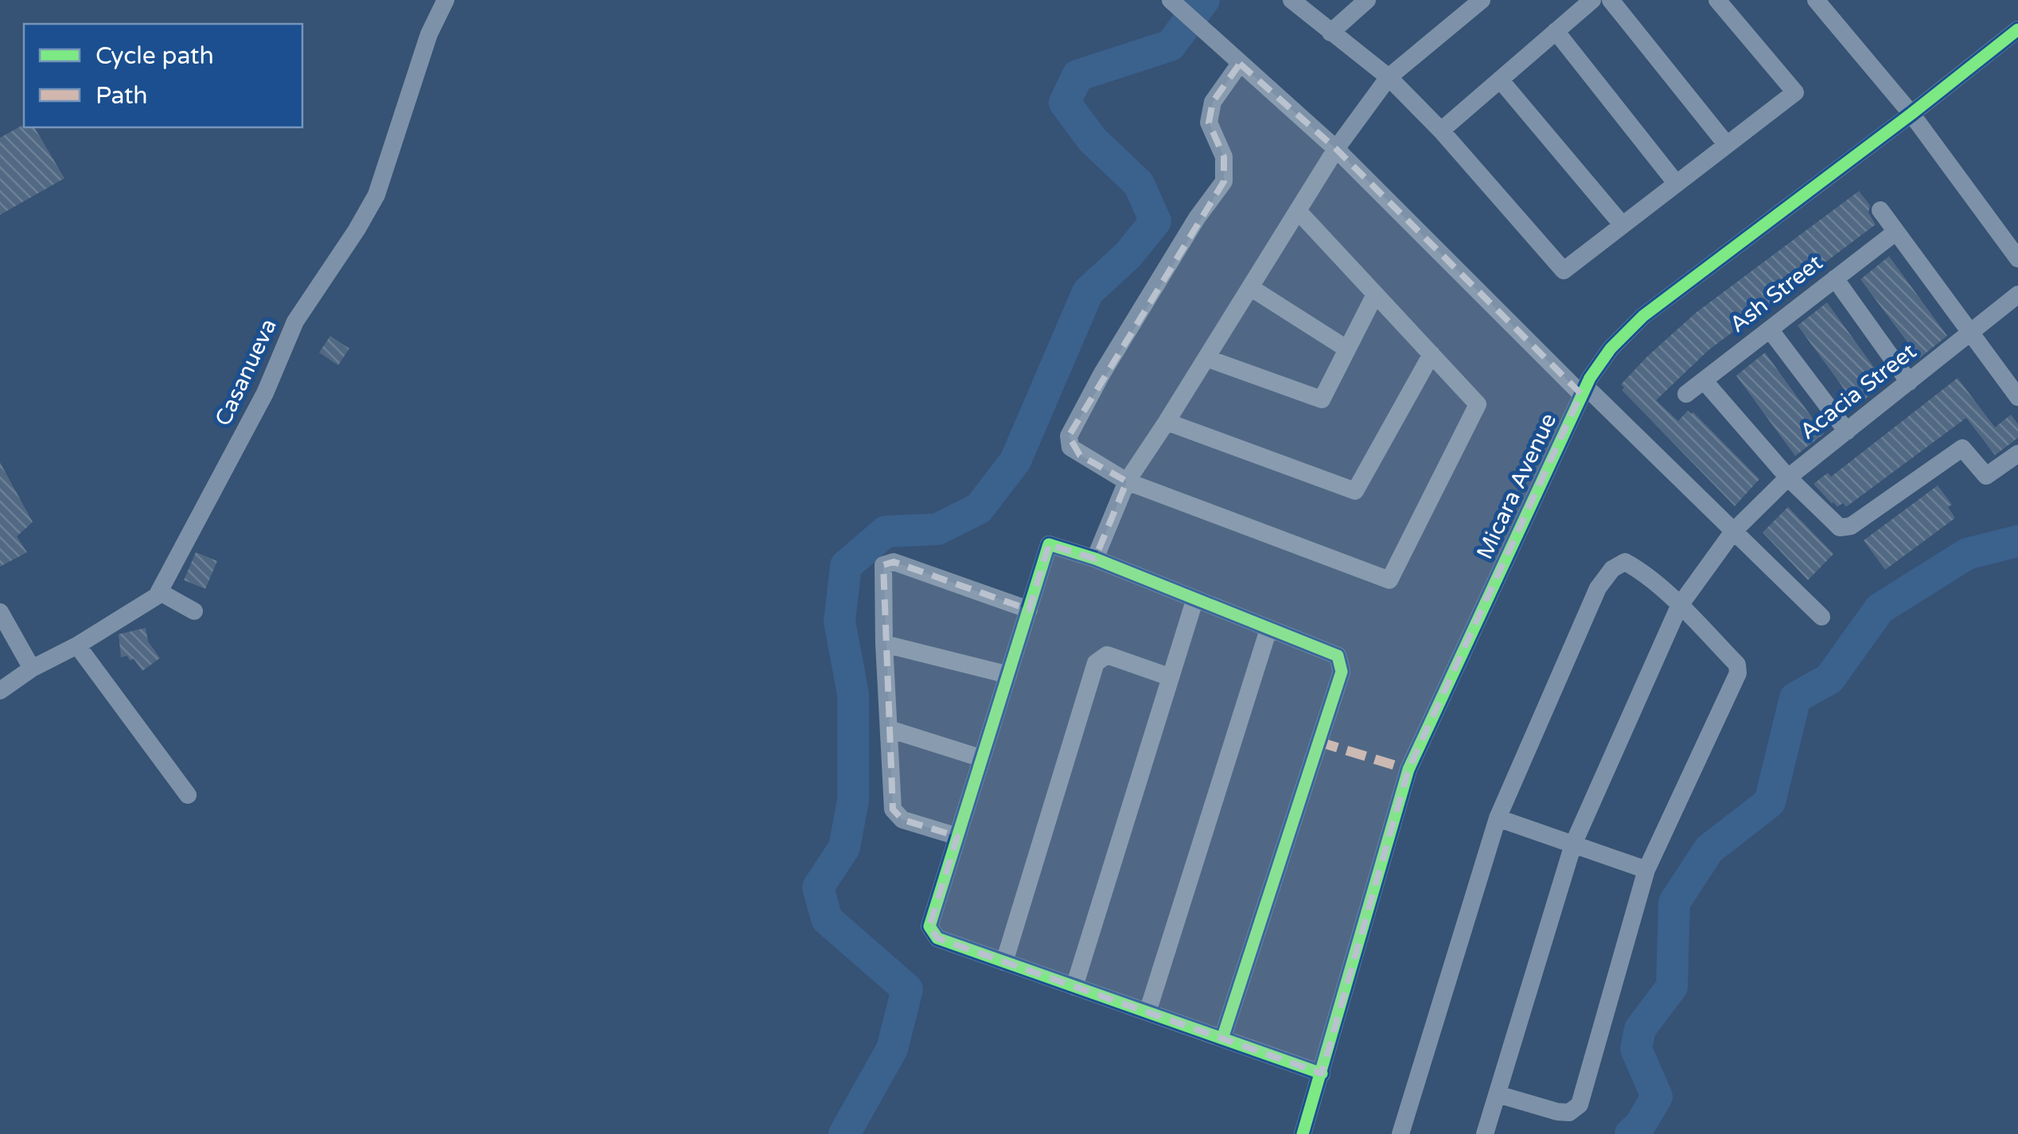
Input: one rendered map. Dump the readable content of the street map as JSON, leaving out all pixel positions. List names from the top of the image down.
{
  "streets": {
    "street": [
      "Ash Street",
      "Casanueva",
      "Acacia Street",
      "Micara Avenue"
    ]
  },
  "legend": ["Cycle path", "Path"]
}
